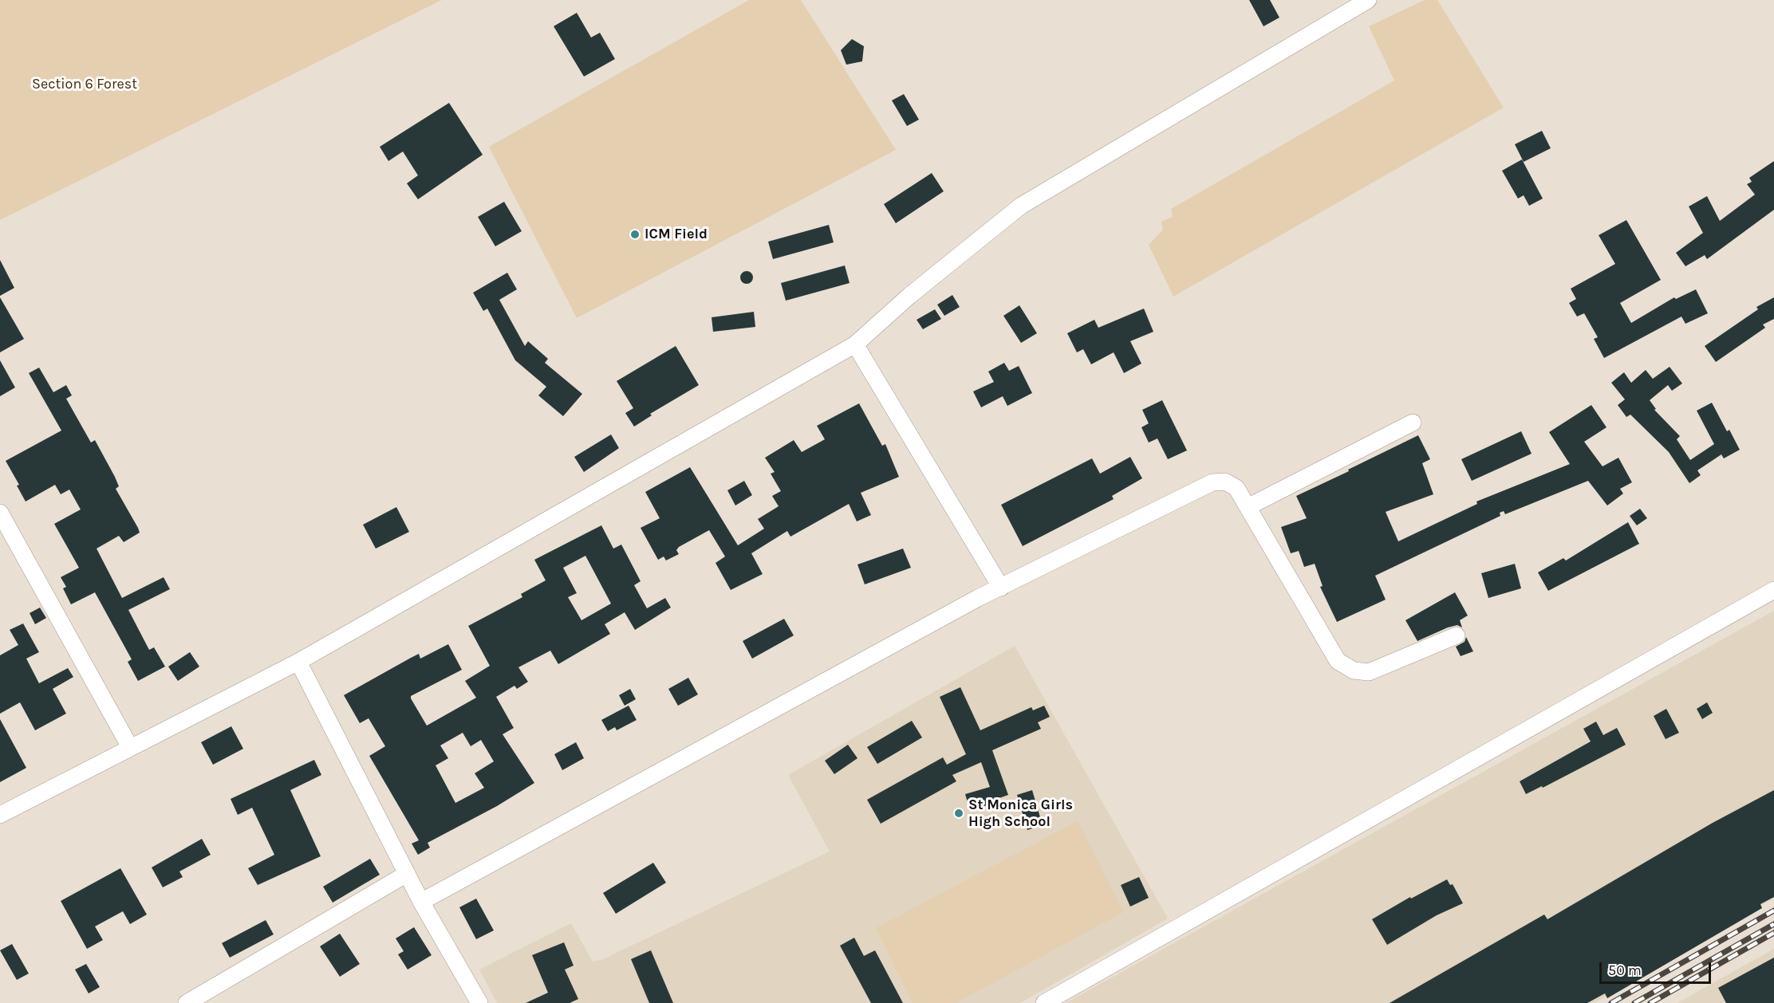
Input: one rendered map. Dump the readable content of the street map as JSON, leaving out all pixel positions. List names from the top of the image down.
{
  "parks": ["Section 6 Forest"],
  "places": ["ICM Field", "St Monica Girls High School"],
  "scale_bar": "50 m"
}
